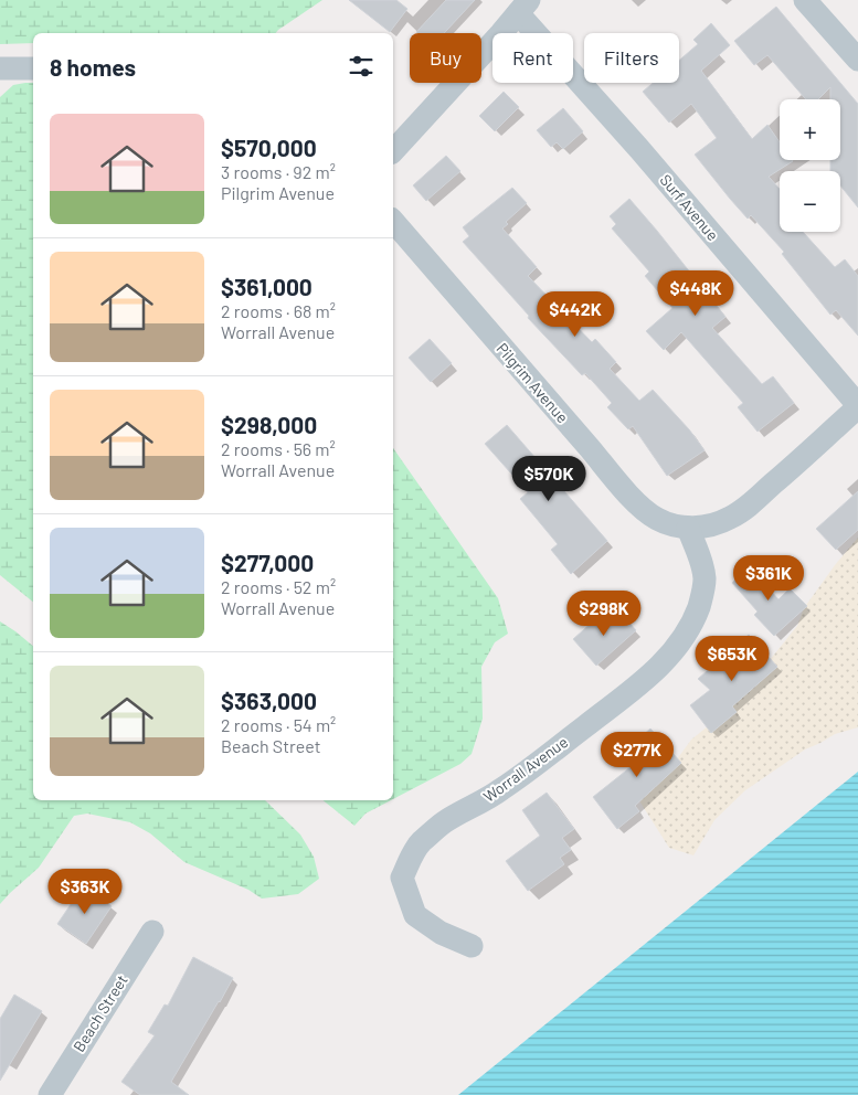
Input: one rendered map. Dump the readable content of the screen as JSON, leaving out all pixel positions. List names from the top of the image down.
{
  "streets": {
    "street": [
      "Surf Avenue",
      "Pilgrim Avenue",
      "Worrall Avenue",
      "Beach Street"
    ]
  },
  "crossings": [
    ["Pilgrim Avenue", "Worrall Avenue"]
  ],
  "page": {
    "chip": ["Buy", "Rent", "Filters"],
    "heading": "8 homes",
    "map_buttons": ["+", "−"],
    "list": [
      {
        "name": "$570,000",
        "note": "3 rooms · 92 m² · Pilgrim Avenue"
      },
      {
        "name": "$361,000",
        "note": "2 rooms · 68 m² · Worrall Avenue"
      },
      {
        "name": "$298,000",
        "note": "2 rooms · 56 m² · Worrall Avenue"
      },
      {
        "name": "$277,000",
        "note": "2 rooms · 52 m² · Worrall Avenue"
      },
      {
        "name": "$363,000",
        "note": "2 rooms · 54 m² · Beach Street"
      }
    ],
    "price": [
      "$448K",
      "$442K",
      "$570K",
      "$361K",
      "$298K",
      "$653K",
      "$277K",
      "$363K"
    ]
  }
}
